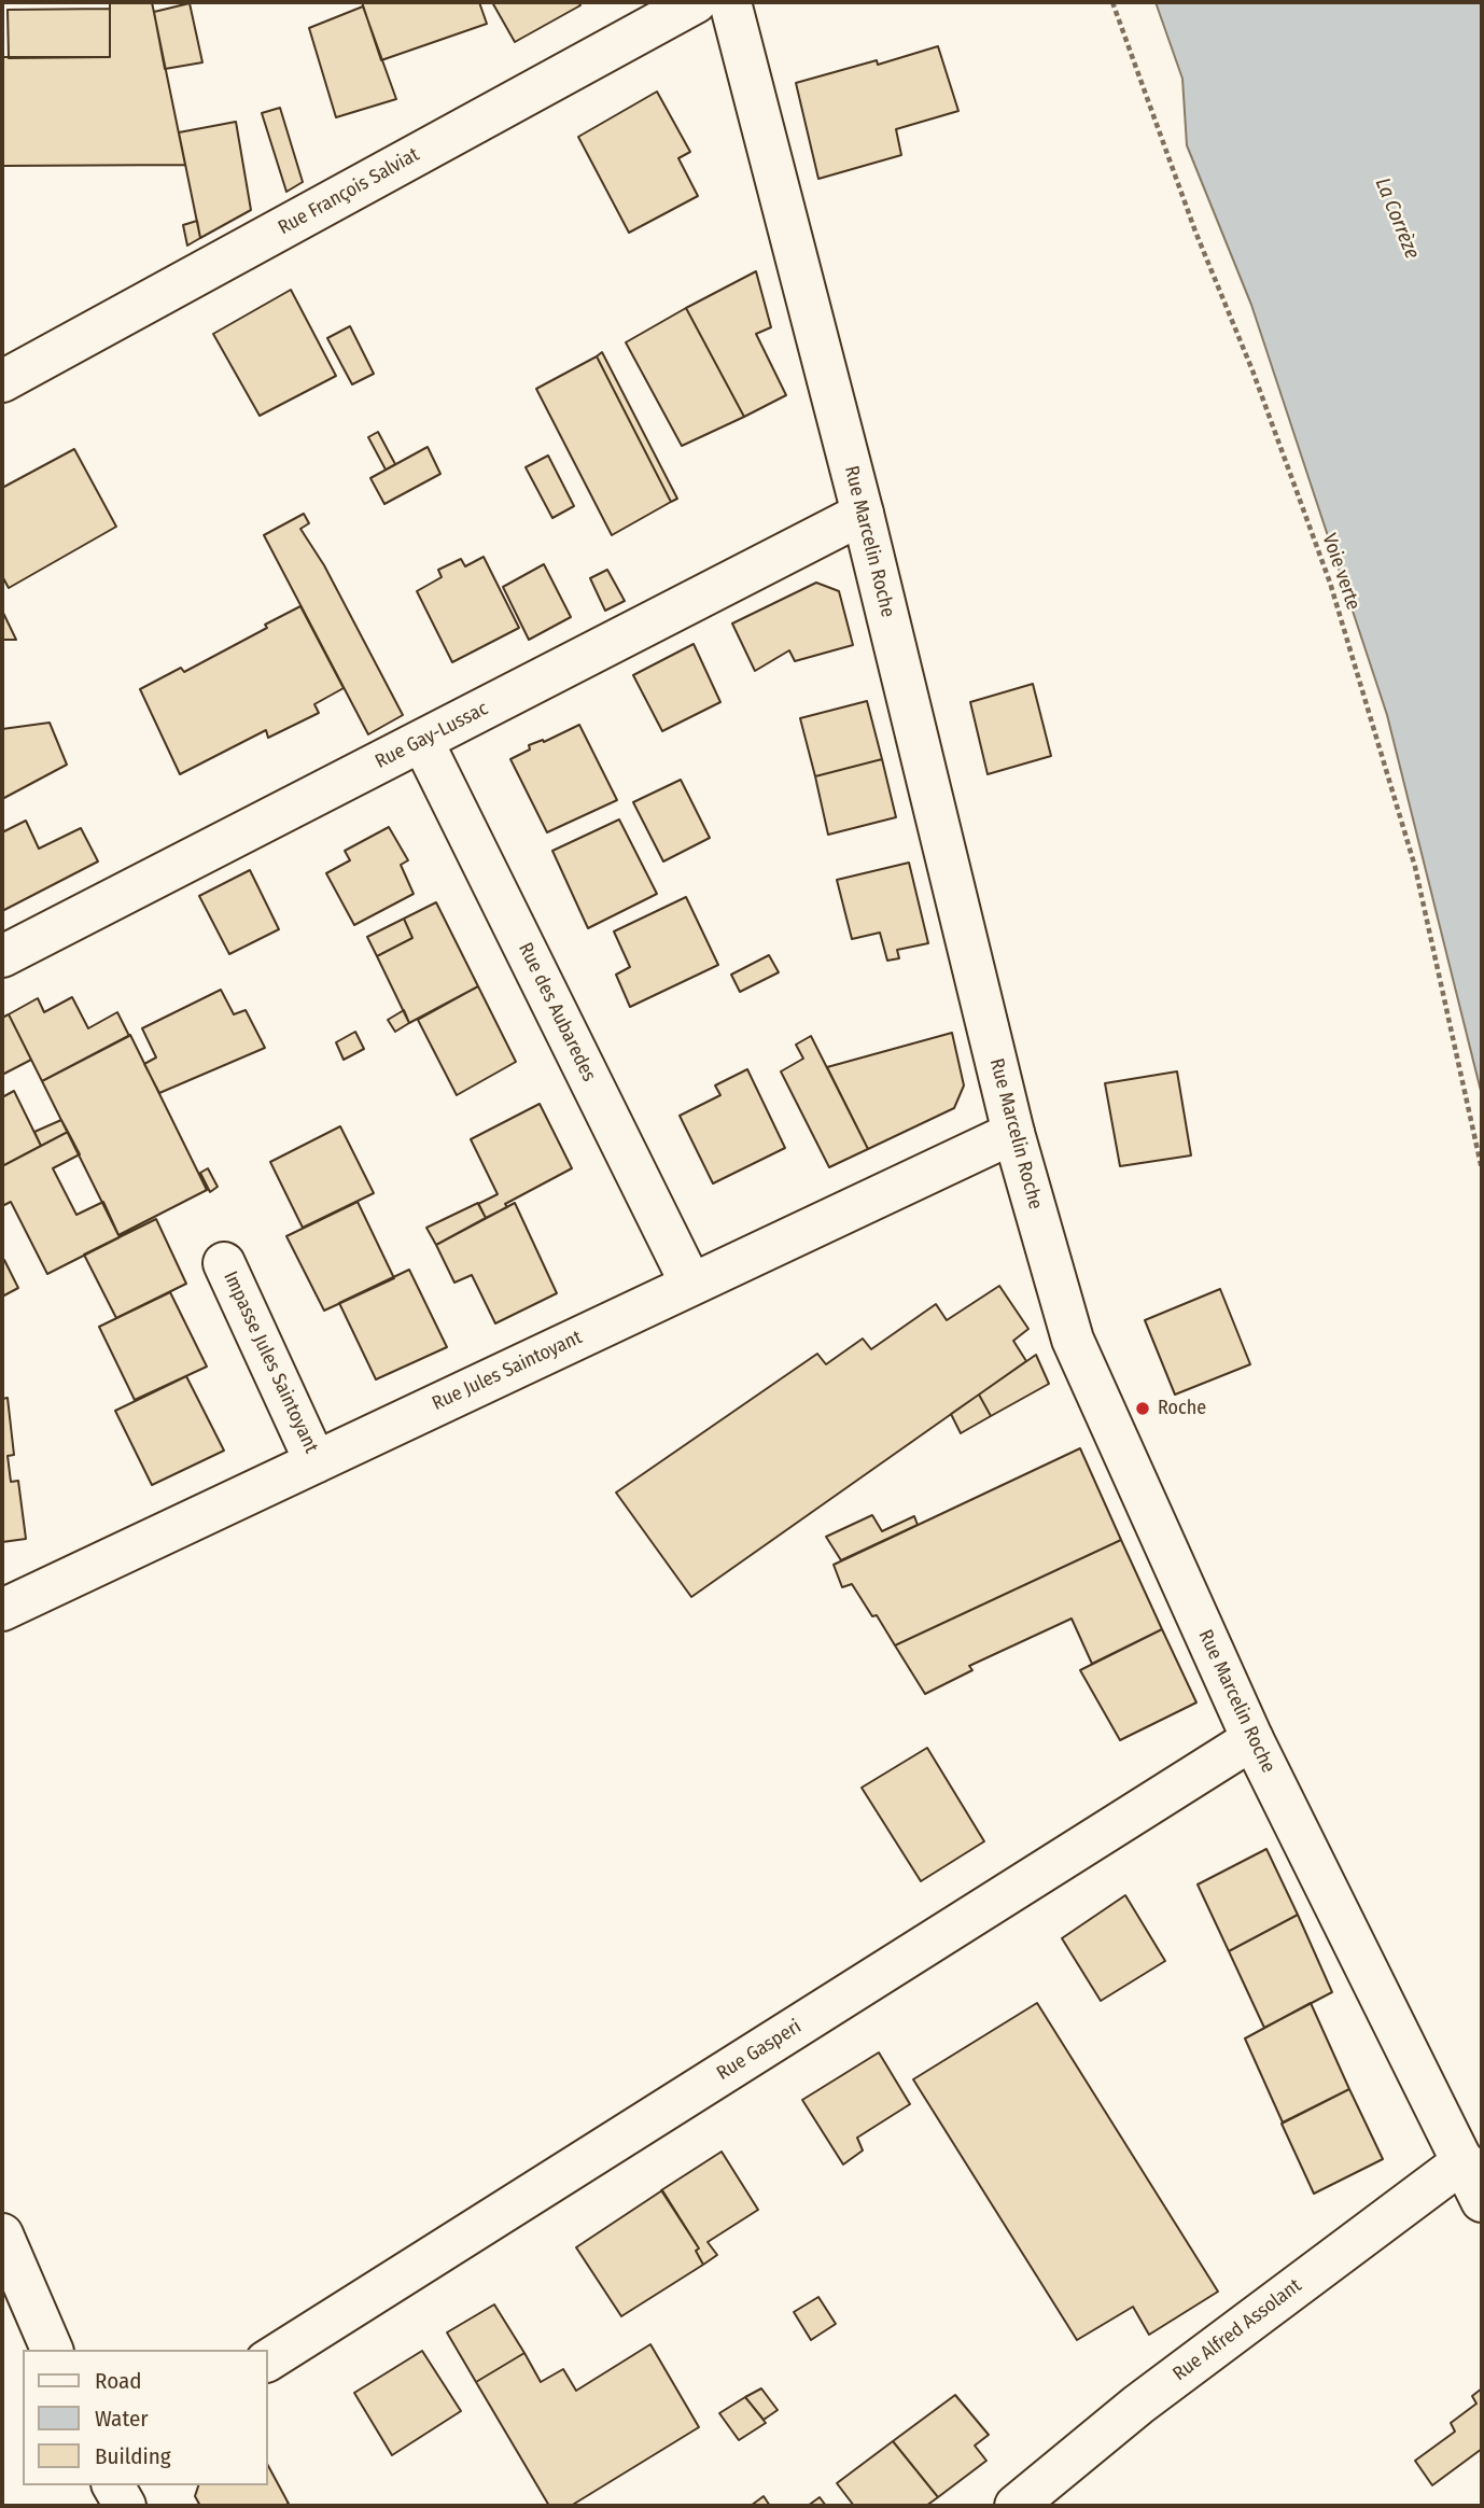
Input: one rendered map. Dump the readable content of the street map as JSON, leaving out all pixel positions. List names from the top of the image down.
{
  "streets": {
    "street": [
      "Rue François Salviat",
      "Rue Marcelin Roche",
      "Rue Gay-Lussac",
      "Rue des Aubaredes",
      "Impasse Jules Saintoyant",
      "Rue Jules Saintoyant",
      "Rue Gasperi",
      "Rue Alfred Assolant"
    ],
    "path": ["Voie verte"]
  },
  "crossings": [
    ["Rue Marcelin Roche", "Rue Gay-Lussac"],
    ["Rue Marcelin Roche", "Rue Jules Saintoyant"],
    ["Rue Marcelin Roche", "Rue Gasperi"],
    ["Rue Marcelin Roche", "Rue Alfred Assolant"],
    ["Rue Gay-Lussac", "Rue des Aubaredes"],
    ["Rue des Aubaredes", "Rue Jules Saintoyant"],
    ["Impasse Jules Saintoyant", "Rue Jules Saintoyant"]
  ],
  "water": ["La Corrèze"],
  "places": ["Roche"],
  "legend": ["Road", "Water", "Building"]
}
